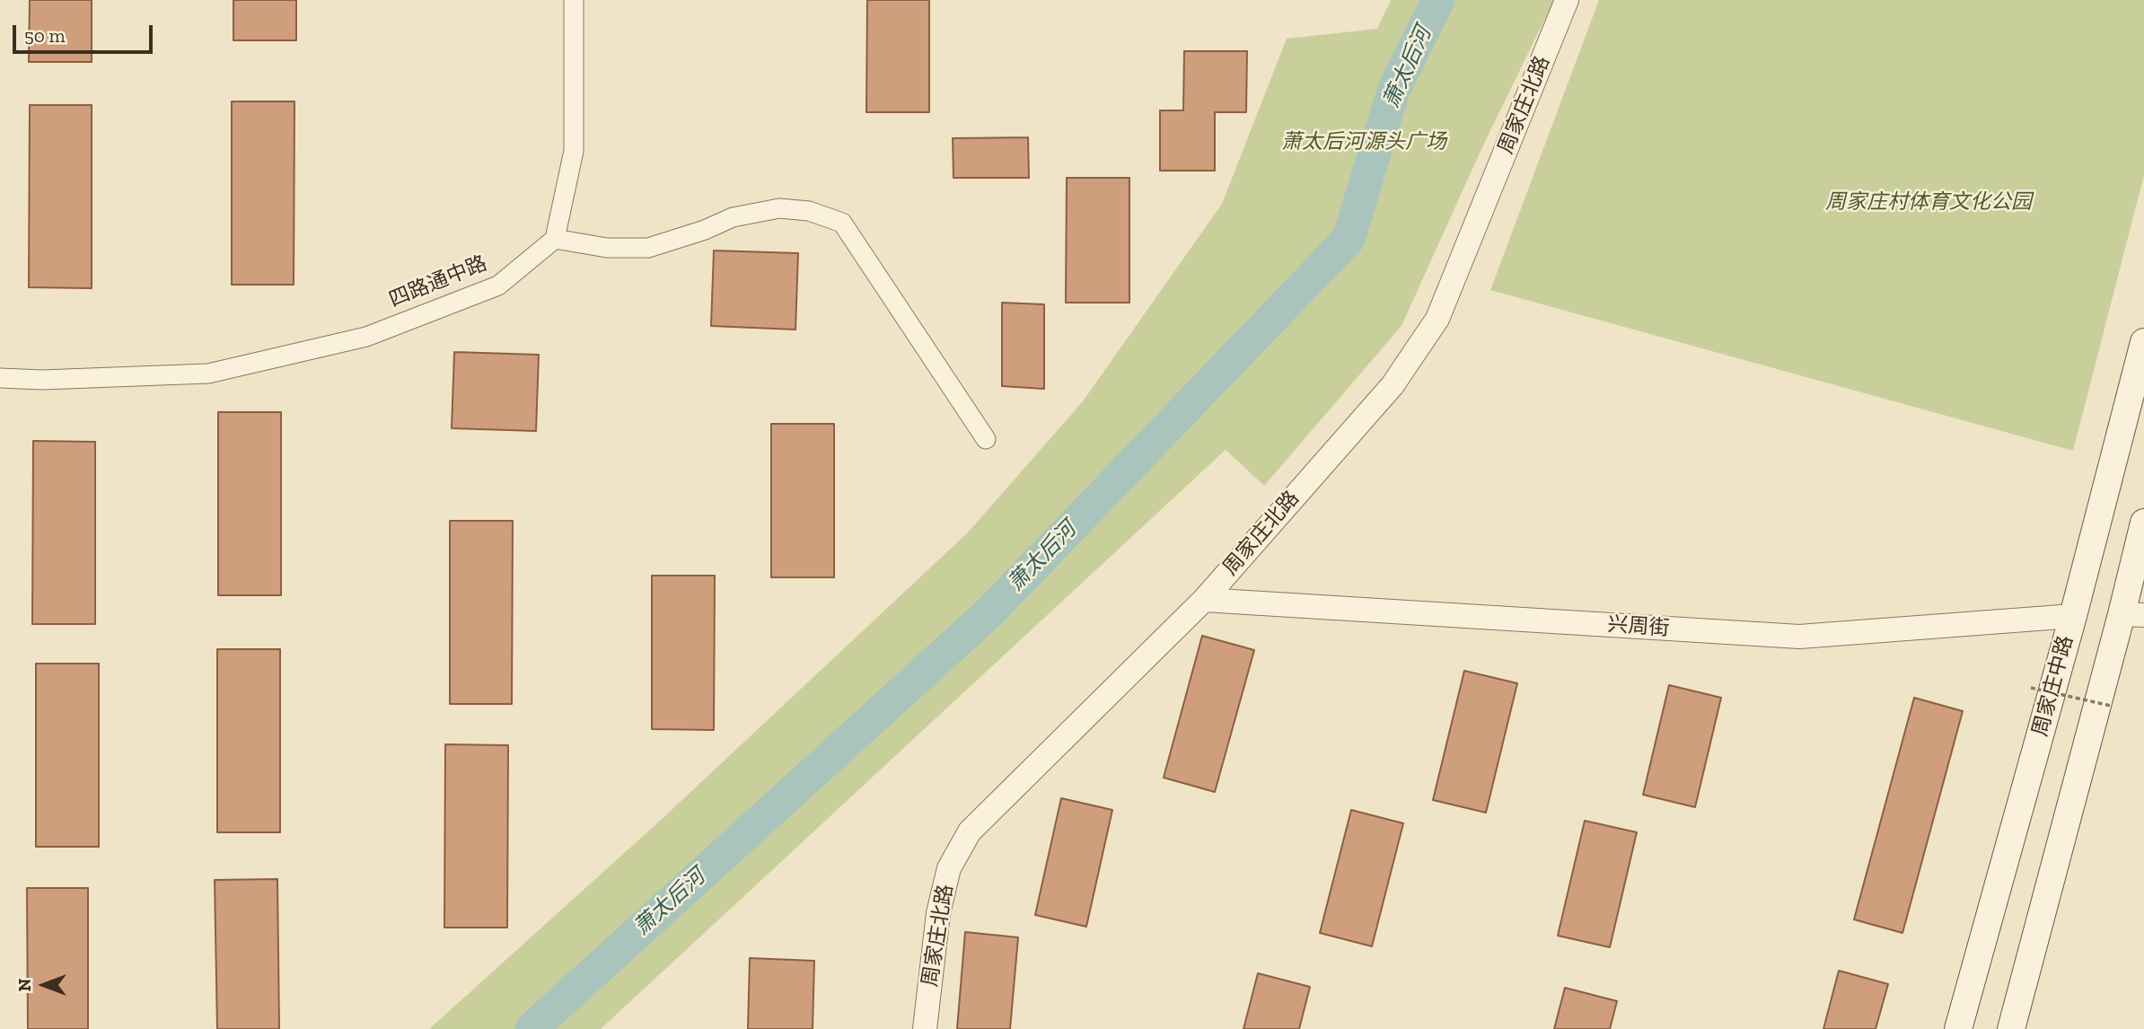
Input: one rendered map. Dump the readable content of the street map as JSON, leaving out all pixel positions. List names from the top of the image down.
{
  "streets": {
    "main road": ["周家庄中路"],
    "street": ["周家庄北路", "四路通中路", "兴周街"]
  },
  "crossings": [
    ["周家庄北路", "兴周街"],
    ["兴周街", "周家庄中路"]
  ],
  "water": ["萧太后河"],
  "parks": ["萧太后河源头广场", "周家庄村体育文化公园"],
  "scale_bar": "50 m",
  "north": "left"
}
